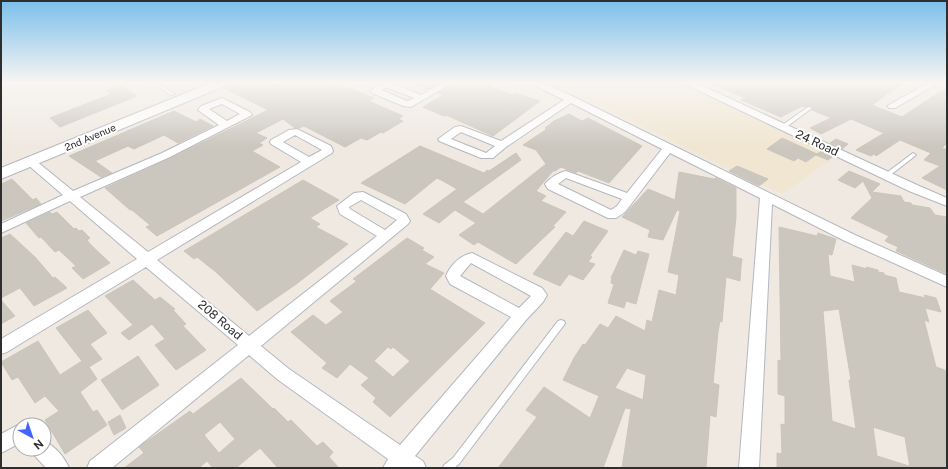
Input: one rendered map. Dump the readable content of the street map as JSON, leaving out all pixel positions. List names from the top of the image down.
{
  "streets": {
    "street": ["2nd Avenue", "24 Road", "208 Road"]
  },
  "crossings": [
    ["2nd Avenue", "208 Road"]
  ],
  "north": "bottom right"
}
